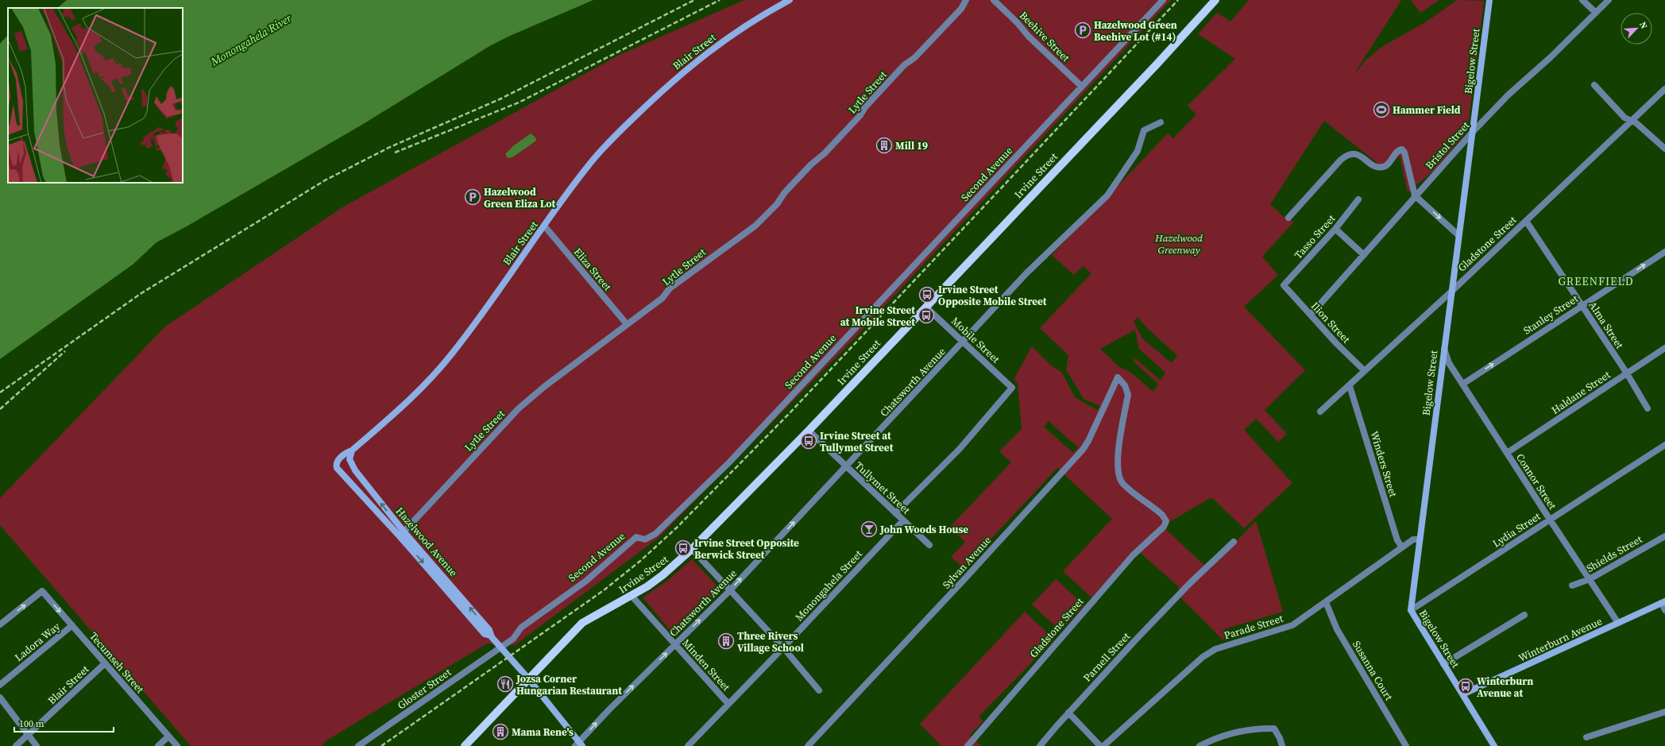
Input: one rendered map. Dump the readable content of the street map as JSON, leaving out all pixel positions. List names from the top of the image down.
{
  "streets": {
    "main road": ["Irvine Street"],
    "street": [
      "Beehive Street",
      "Blair Street",
      "Bigelow Street",
      "Lytle Street",
      "Bristol Street",
      "Second Avenue",
      "Tasso Street",
      "Gladstone Street",
      "Eliza Street",
      "Stanley Street",
      "Ilion Street",
      "Alma Street",
      "Mobile Street",
      "Chatsworth Avenue",
      "Haldane Street",
      "Winders Street",
      "Connor Street",
      "Tullymet Street",
      "Lydia Street",
      "Hazelwood Avenue",
      "Shields Street",
      "Sylvan Avenue",
      "Monongahela Street",
      "Parade Street",
      "Winterburn Avenue",
      "Ladora Way",
      "Parnell Street",
      "Tecumseh Street",
      "Minden Street",
      "Susanna Court",
      "Gloster Street"
    ]
  },
  "crossings": [
    ["Beehive Street", "Second Avenue"],
    ["Blair Street", "Eliza Street"],
    ["Blair Street", "Hazelwood Avenue"],
    ["Blair Street", "Tecumseh Street"],
    ["Bigelow Street", "Bristol Street"],
    ["Bigelow Street", "Gladstone Street"],
    ["Bigelow Street", "Connor Street"],
    ["Bigelow Street", "Lydia Street"],
    ["Bigelow Street", "Parade Street"],
    ["Bigelow Street", "Winterburn Avenue"],
    ["Lytle Street", "Eliza Street"],
    ["Lytle Street", "Hazelwood Avenue"],
    ["Bristol Street", "Ilion Street"],
    ["Second Avenue", "Hazelwood Avenue"],
    ["Second Avenue", "Gloster Street"],
    ["Irvine Street", "Mobile Street"],
    ["Irvine Street", "Tullymet Street"],
    ["Irvine Street", "Hazelwood Avenue"],
    ["Irvine Street", "Minden Street"],
    ["Tasso Street", "Ilion Street"],
    ["Gladstone Street", "Ilion Street"],
    ["Gladstone Street", "Alma Street"],
    ["Gladstone Street", "Winders Street"],
    ["Gladstone Street", "Sylvan Avenue"],
    ["Stanley Street", "Alma Street"],
    ["Stanley Street", "Connor Street"],
    ["Alma Street", "Haldane Street"],
    ["Mobile Street", "Chatsworth Avenue"],
    ["Mobile Street", "Tullymet Street"],
    ["Chatsworth Avenue", "Tullymet Street"],
    ["Chatsworth Avenue", "Hazelwood Avenue"],
    ["Chatsworth Avenue", "Minden Street"],
    ["Haldane Street", "Connor Street"],
    ["Winders Street", "Parade Street"],
    ["Connor Street", "Lydia Street"],
    ["Connor Street", "Shields Street"],
    ["Connor Street", "Winterburn Avenue"],
    ["Tullymet Street", "Monongahela Street"],
    ["Hazelwood Avenue", "Gloster Street"],
    ["Monongahela Street", "Minden Street"],
    ["Parade Street", "Susanna Court"],
    ["Ladora Way", "Tecumseh Street"]
  ],
  "one_way": ["Stanley Street", "Chatsworth Avenue"],
  "districts": ["GREENFIELD"],
  "water": ["Monongahela River"],
  "parks": ["Hazelwood Greenway"],
  "places": {
    "parking": ["Hazelwood Green Beehive Lot (#14)", "Hazelwood Green Eliza Lot"],
    "sports": ["Hammer Field"],
    "building": ["Mill 19", "Three Rivers Village School", "Mama Rene's"],
    "bus stop": [
      "Irvine Street Opposite Mobile Street",
      "Irvine Street at Mobile Street",
      "Irvine Street at Tullymet Street",
      "Irvine Street Opposite Berwick Street",
      "Winterburn Avenue at"
    ],
    "bar": ["John Woods House"],
    "restaurant": ["Jozsa Corner Hungarian Restaurant"]
  },
  "scale_bar": "100 m",
  "north": "top right"
}
